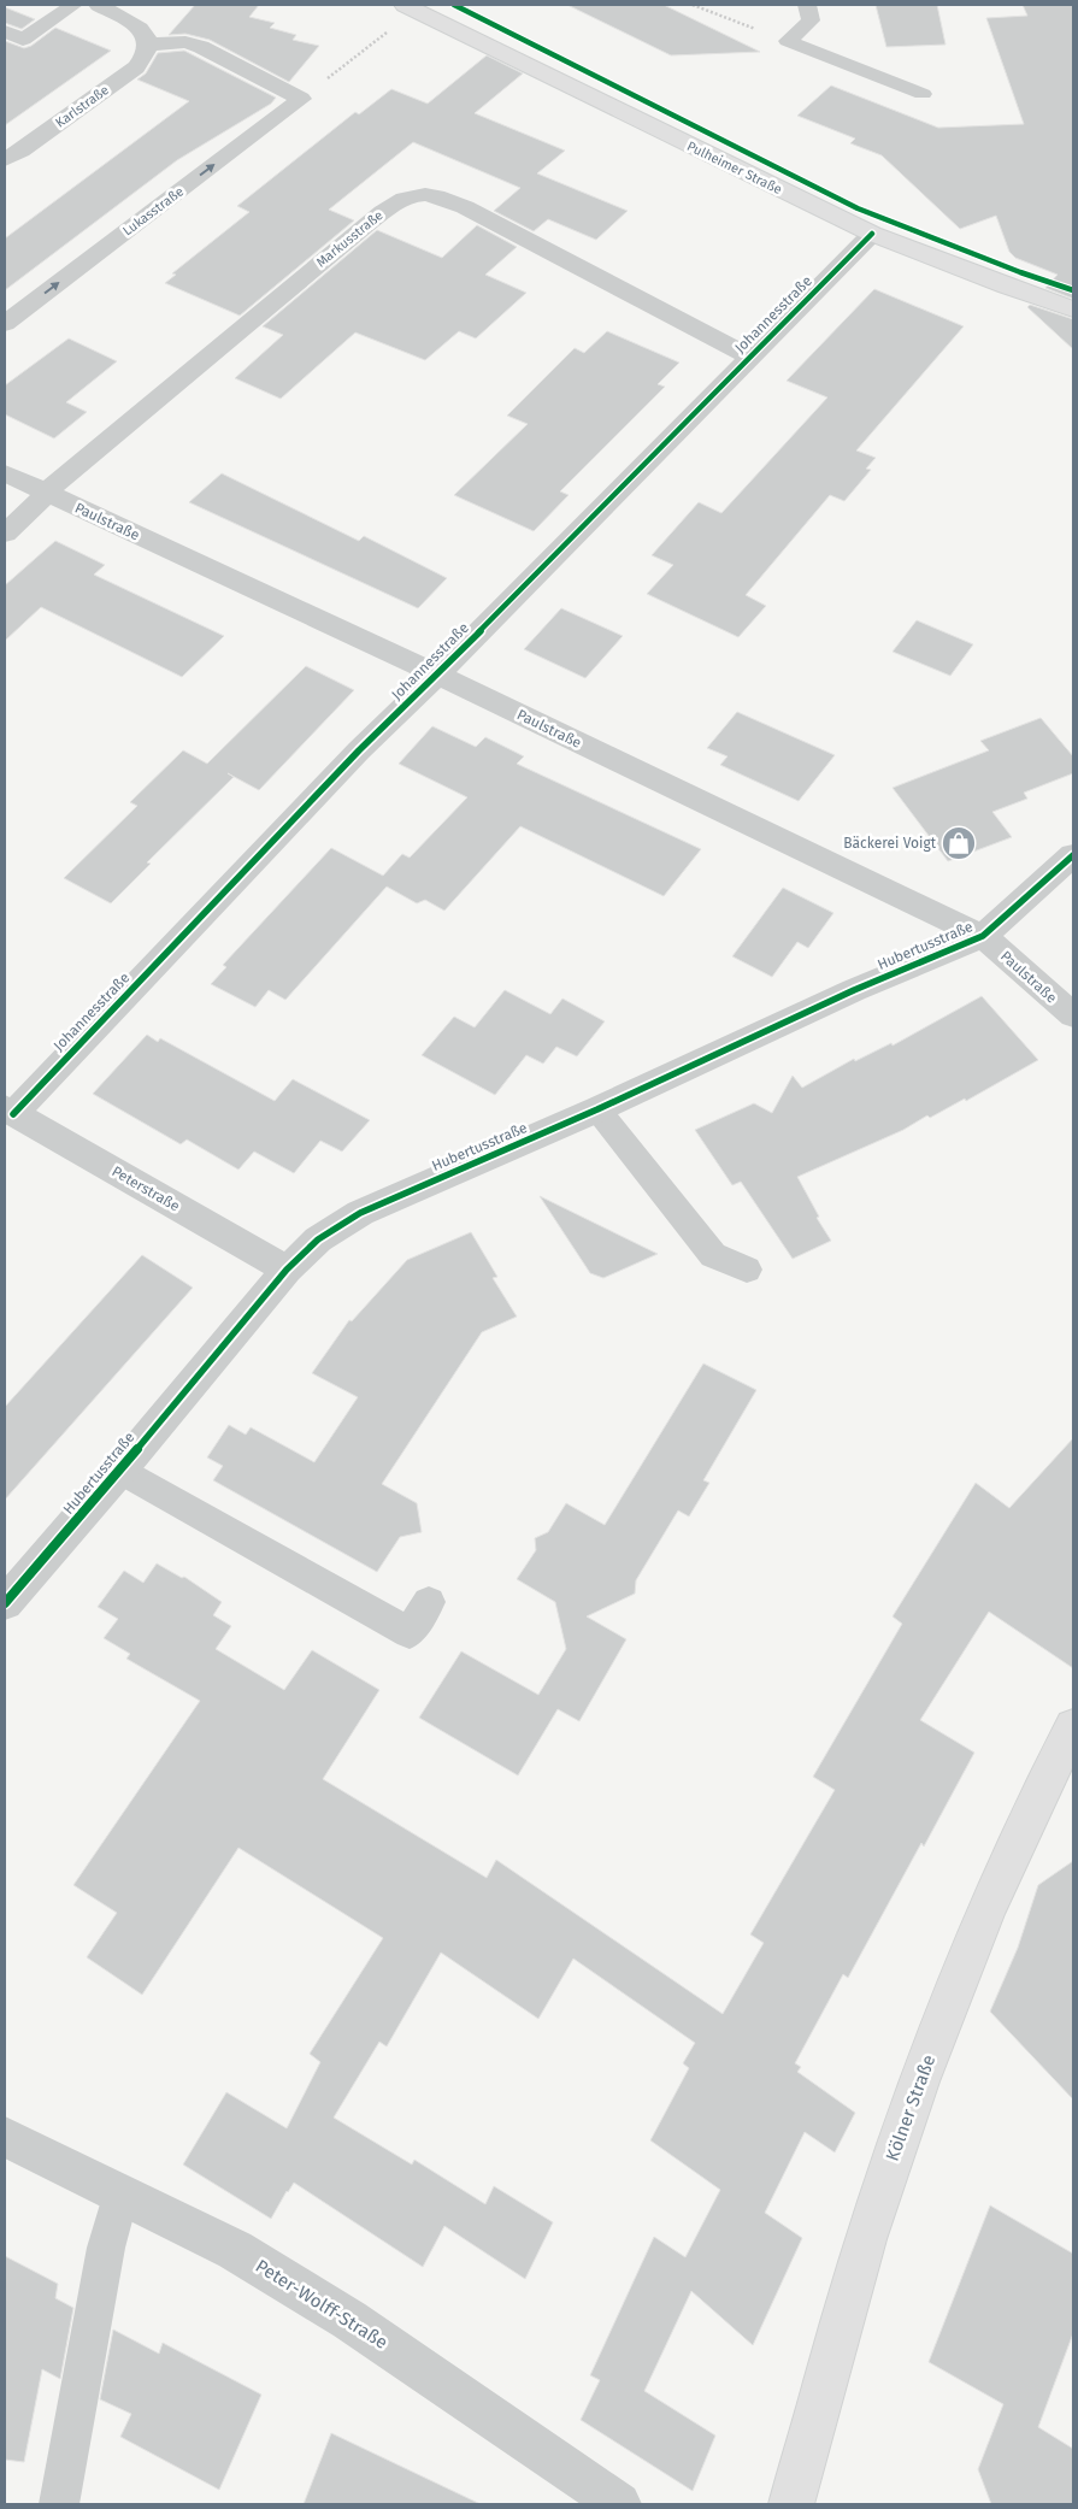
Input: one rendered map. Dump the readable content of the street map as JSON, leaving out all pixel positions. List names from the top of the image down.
{
  "streets": {
    "main road": ["Pulheimer Straße", "Kölner Straße"],
    "street": [
      "Karlstraße",
      "Lukasstraße",
      "Markusstraße",
      "Johannesstraße",
      "Paulstraße",
      "Hubertusstraße",
      "Peterstraße",
      "Peter-Wolff-Straße"
    ]
  },
  "crossings": [
    ["Pulheimer Straße", "Johannesstraße"],
    ["Markusstraße", "Johannesstraße"],
    ["Markusstraße", "Paulstraße"],
    ["Johannesstraße", "Paulstraße"],
    ["Johannesstraße", "Peterstraße"],
    ["Paulstraße", "Hubertusstraße"],
    ["Hubertusstraße", "Peterstraße"]
  ],
  "one_way": ["Lukasstraße"],
  "places": {
    "shop": ["Bäckerei Voigt"]
  }
}
